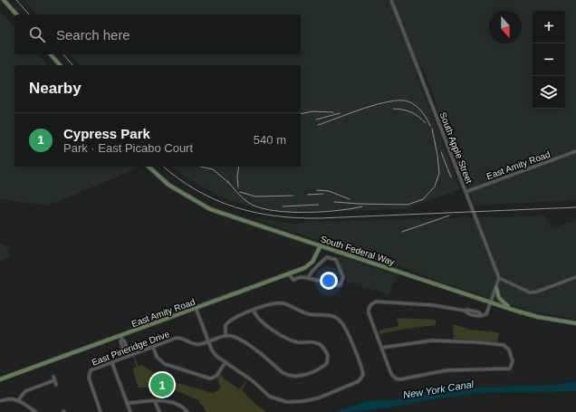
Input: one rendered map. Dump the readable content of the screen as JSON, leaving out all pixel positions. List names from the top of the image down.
{
  "streets": {
    "main road": ["East Amity Road", "South Federal Way"],
    "street": ["South Apple Street", "East Pineridge Drive"]
  },
  "crossings": [
    ["South Apple Street", "East Amity Road"],
    ["East Amity Road", "South Federal Way"]
  ],
  "water": ["New York Canal"],
  "north": "bottom",
  "page": {
    "map_buttons": ["+", "−"],
    "search": "Search here",
    "heading": "Nearby",
    "list": [
      {
        "mark": "1",
        "name": "Cypress Park",
        "note": "Park · East Picabo Court",
        "value": "540 m"
      }
    ],
    "pins": "1"
  }
}
